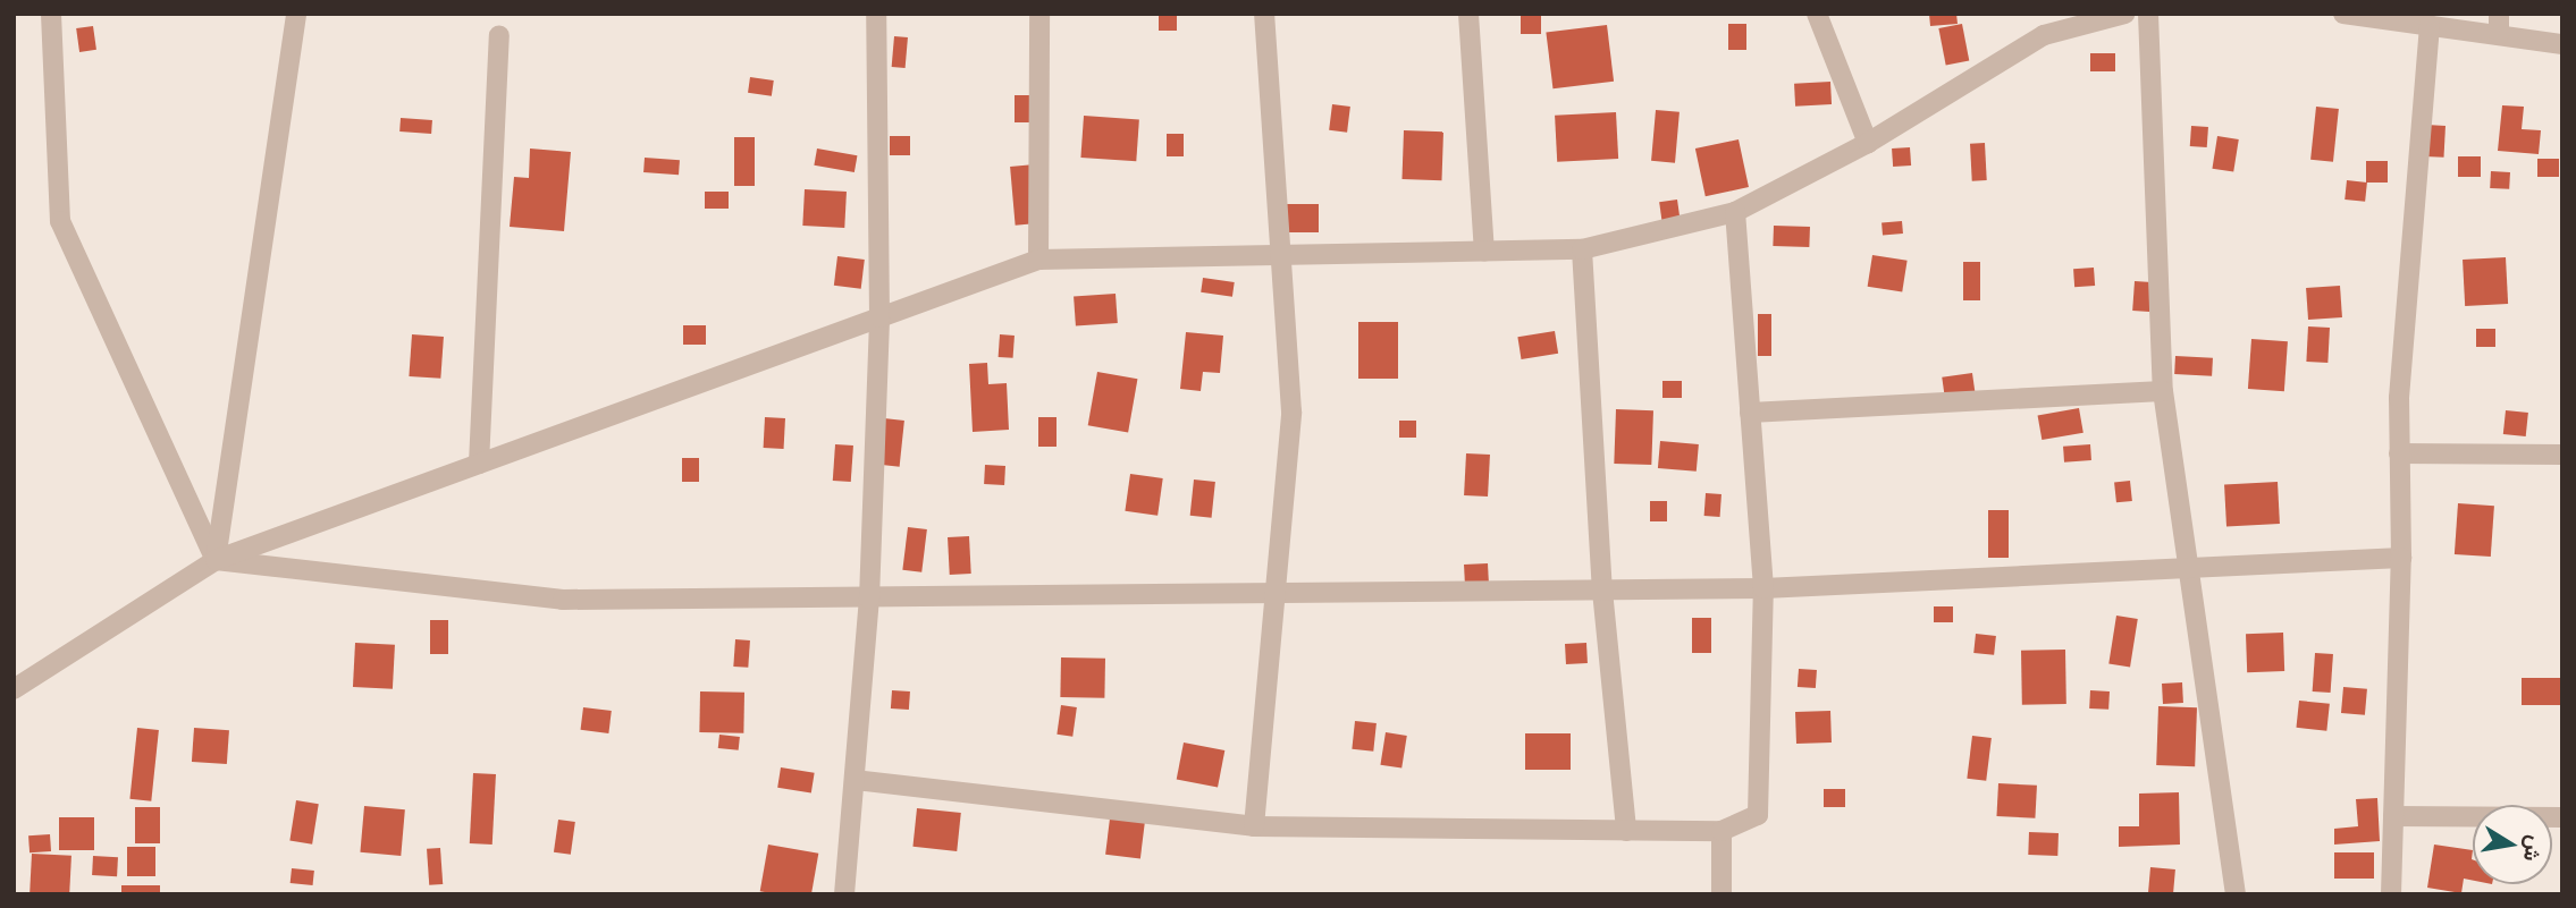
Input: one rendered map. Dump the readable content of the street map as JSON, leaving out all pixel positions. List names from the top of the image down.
{
  "north": "right"
}
